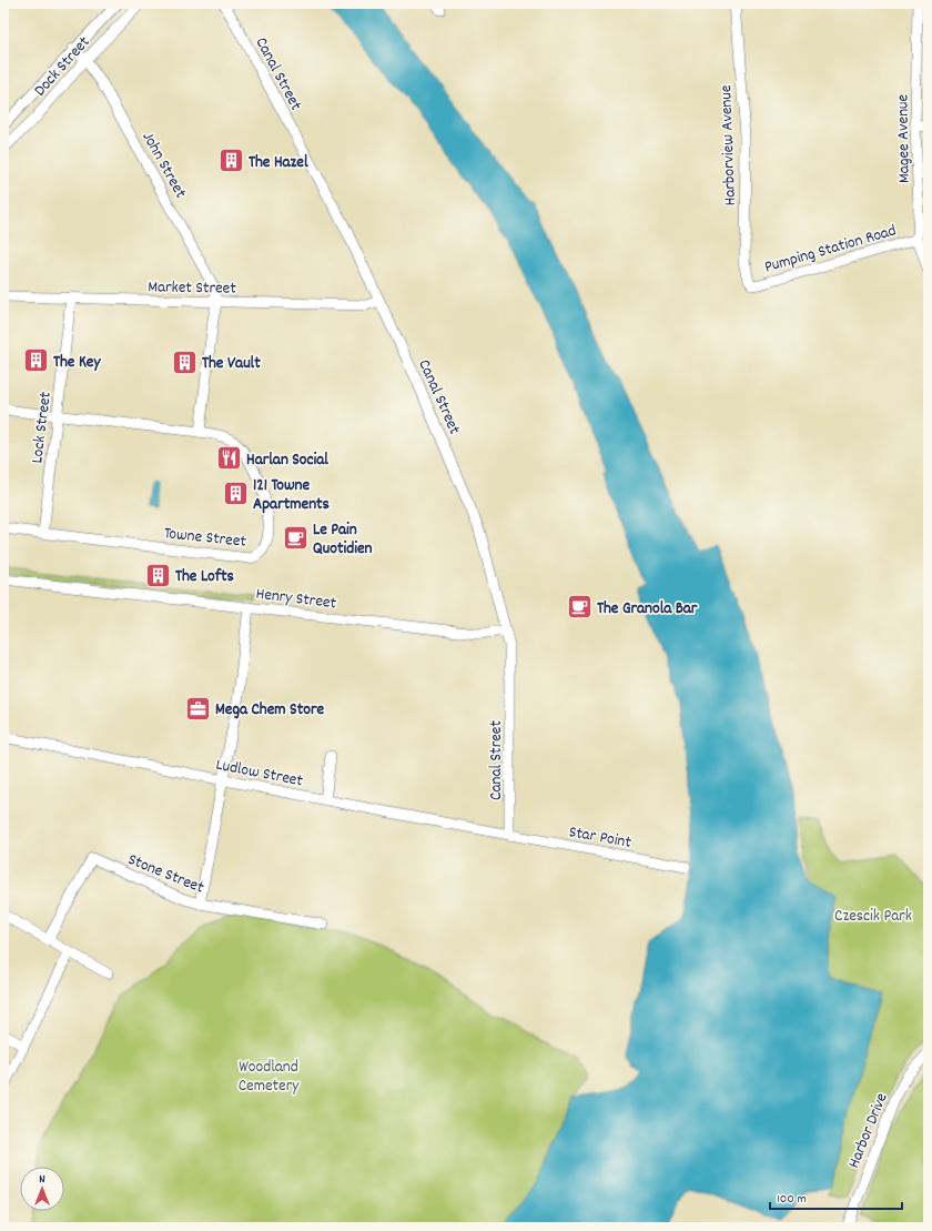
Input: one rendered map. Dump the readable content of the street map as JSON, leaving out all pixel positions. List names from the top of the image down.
{
  "streets": {
    "street": [
      "Dock Street",
      "Canal Street",
      "Magee Avenue",
      "Harborview Avenue",
      "John Street",
      "Pumping Station Road",
      "Market Street",
      "Lock Street",
      "Towne Street",
      "Henry Street",
      "Ludlow Street",
      "Star Point",
      "Stone Street",
      "Harbor Drive"
    ]
  },
  "crossings": [
    ["Dock Street", "John Street"],
    ["Canal Street", "Market Street"],
    ["Canal Street", "Henry Street"],
    ["Canal Street", "Ludlow Street"],
    ["Canal Street", "Star Point"],
    ["Magee Avenue", "Pumping Station Road"],
    ["Harborview Avenue", "Pumping Station Road"],
    ["John Street", "Market Street"],
    ["John Street", "Towne Street"],
    ["Market Street", "Lock Street"],
    ["Lock Street", "Towne Street"],
    ["Ludlow Street", "Star Point"]
  ],
  "parks": ["Czescik Park", "Woodland Cemetery"],
  "places": {
    "building": [
      "The Hazel",
      "The Key",
      "The Vault",
      "121 Towne Apartments",
      "The Lofts"
    ],
    "restaurant": ["Harlan Social"],
    "cafe": ["Le Pain Quotidien", "The Granola Bar"],
    "office": ["Mega Chem Store"]
  },
  "scale_bar": "100 m",
  "north": "top"
}
